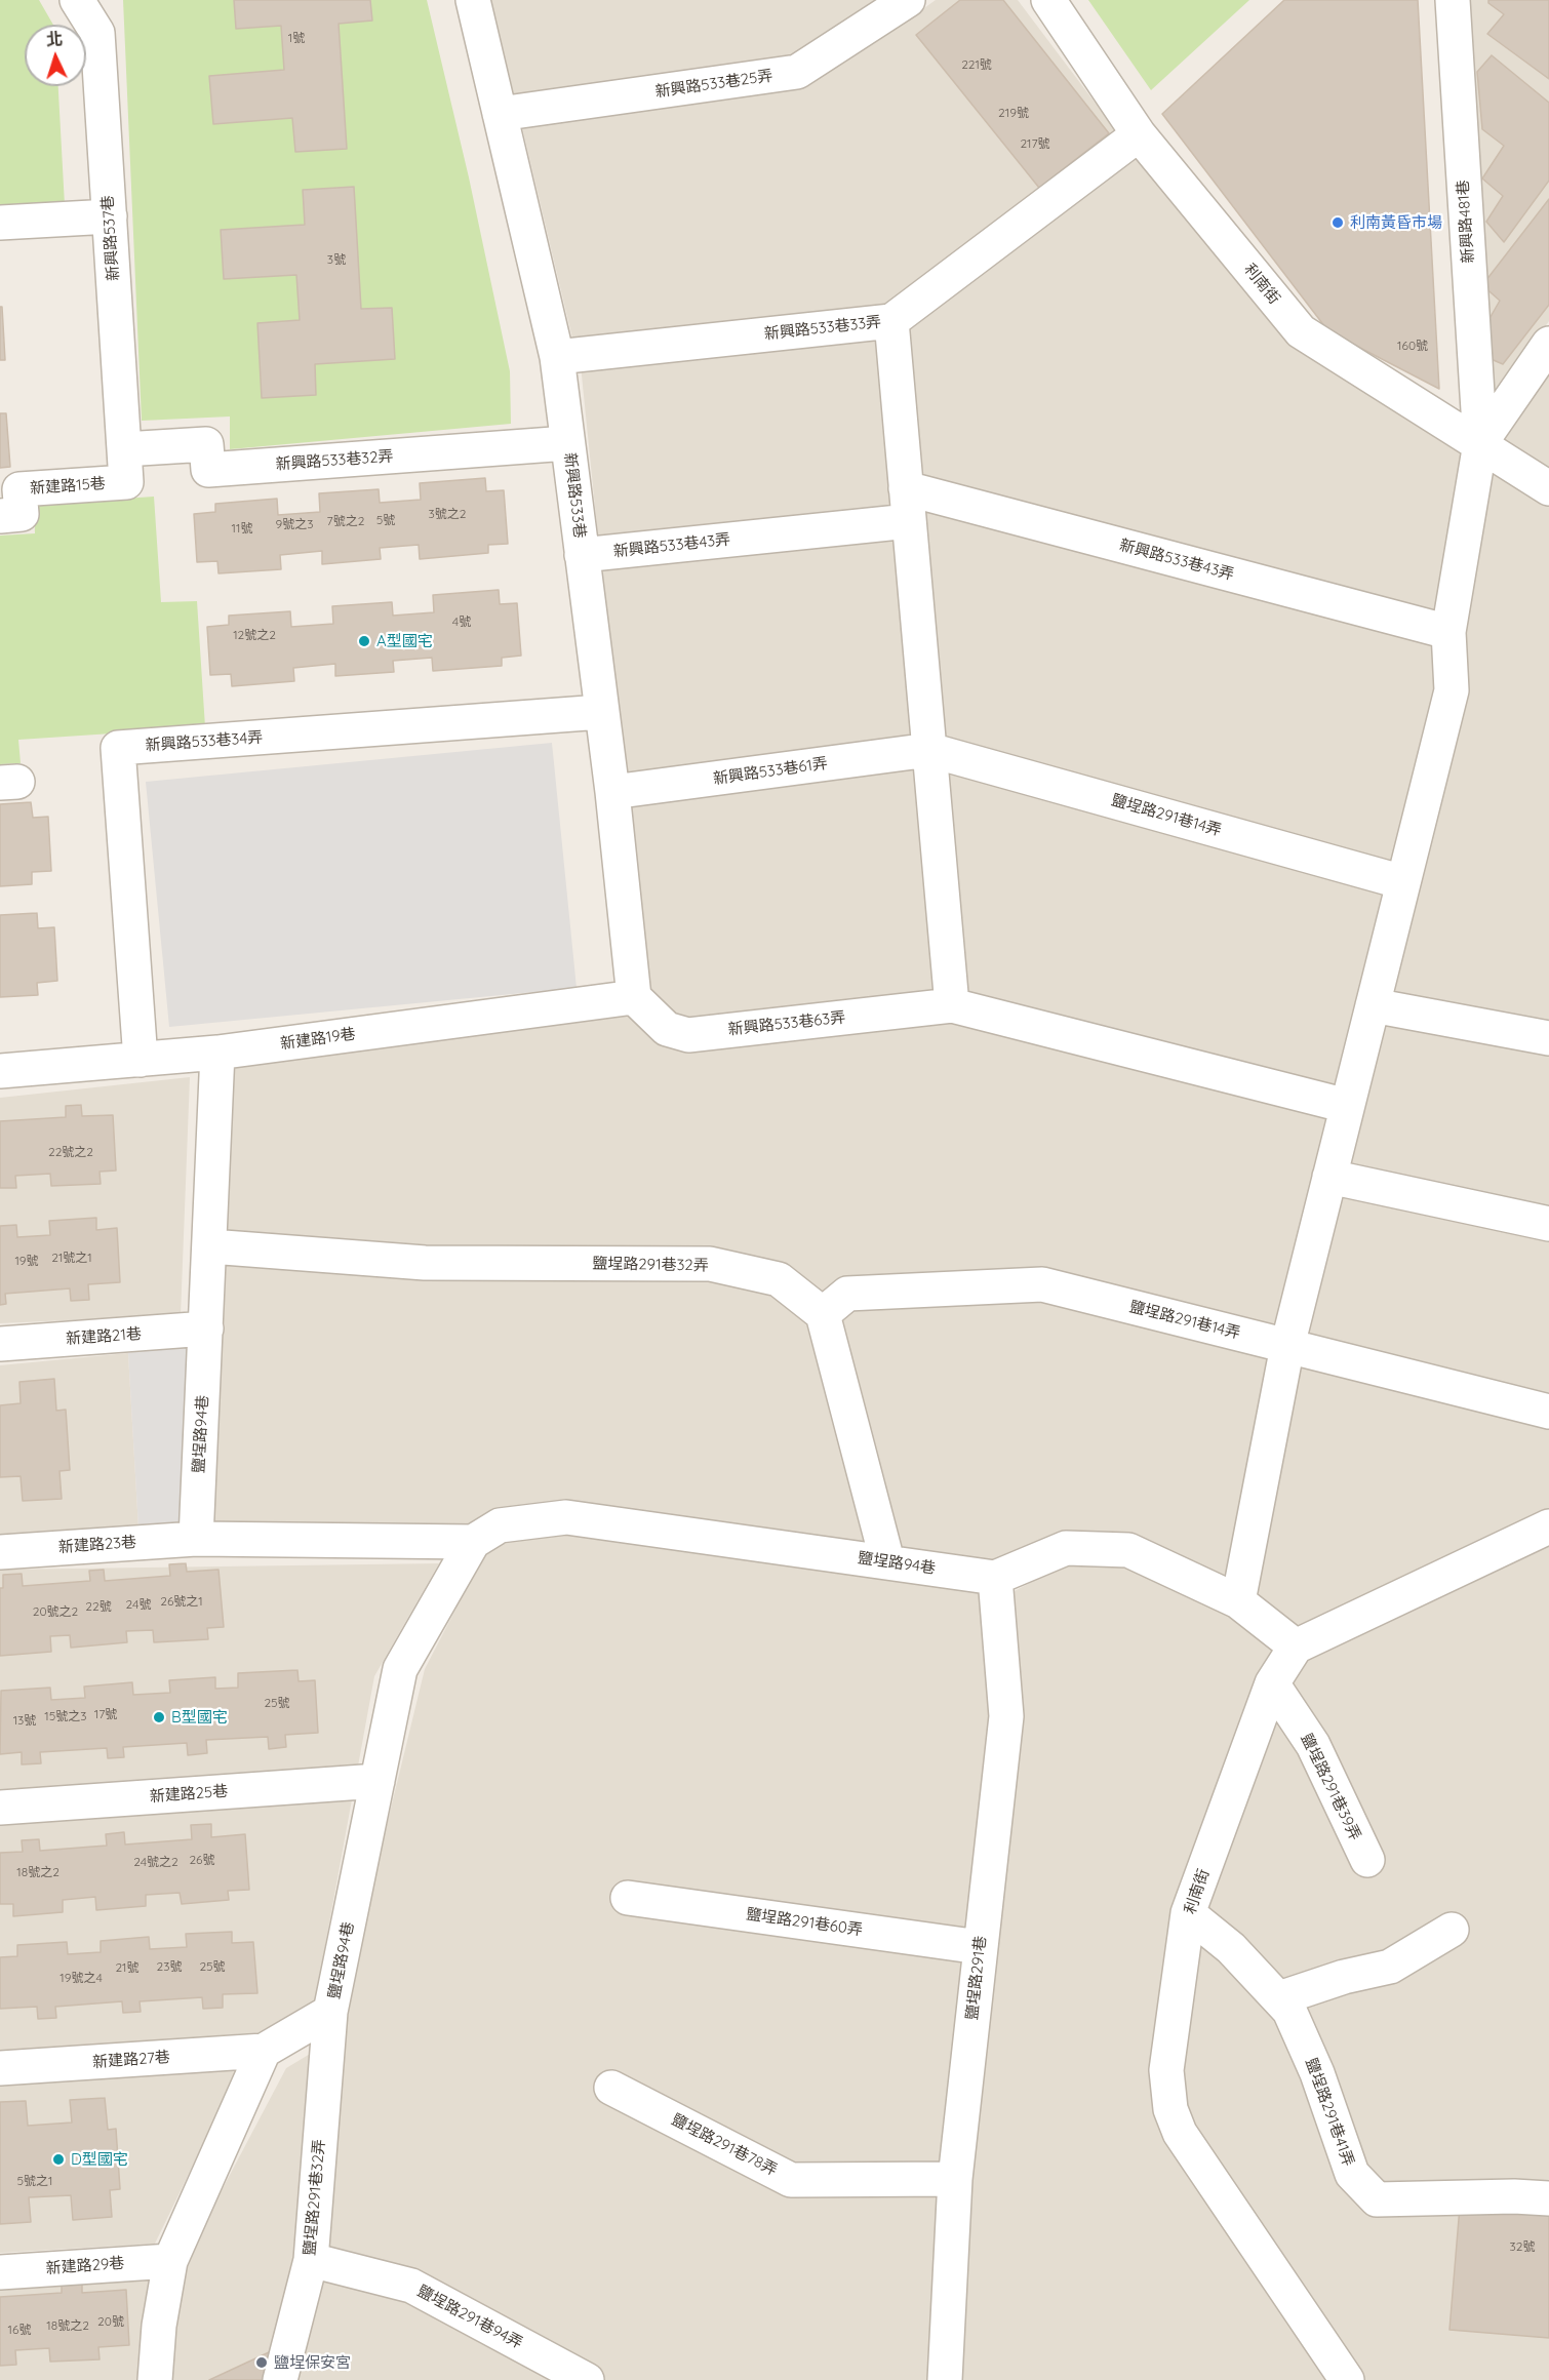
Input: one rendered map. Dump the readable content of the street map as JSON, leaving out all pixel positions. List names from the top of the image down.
{
  "streets": {
    "street": [
      "新興路533巷25弄",
      "新興路481巷",
      "新興路537巷",
      "利南街",
      "新興路533巷33弄",
      "新興路533巷32弄",
      "新建路15巷",
      "新興路533巷",
      "新興路533巷43弄",
      "新興路533巷34弄",
      "新興路533巷61弄",
      "鹽埕路291巷14弄",
      "新興路533巷63弄",
      "新建路19巷",
      "鹽埕路291巷32弄",
      "新建路21巷",
      "鹽埕路94巷",
      "新建路23巷",
      "鹽埕路291巷39弄",
      "新建路25巷",
      "鹽埕路291巷60弄",
      "鹽埕路291巷",
      "新建路27巷",
      "鹽埕路291巷41弄",
      "鹽埕路291巷78弄",
      "新建路29巷",
      "鹽埕路291巷94弄"
    ]
  },
  "crossings": [
    ["新興路533巷25弄", "新興路533巷"],
    ["新興路481巷", "利南街"],
    ["新興路537巷", "新興路533巷32弄"],
    ["新興路537巷", "新建路15巷"],
    ["利南街", "新興路533巷33弄"],
    ["利南街", "鹽埕路291巷39弄"],
    ["利南街", "鹽埕路291巷41弄"],
    ["新興路533巷33弄", "新興路533巷"],
    ["新興路533巷32弄", "新建路15巷"],
    ["新興路533巷32弄", "新興路533巷"],
    ["新興路533巷", "新興路533巷43弄"],
    ["新興路533巷", "新興路533巷34弄"],
    ["新興路533巷", "新興路533巷61弄"],
    ["新興路533巷", "新興路533巷63弄"],
    ["新興路533巷", "新建路19巷"],
    ["新興路533巷34弄", "新建路19巷"],
    ["新興路533巷61弄", "鹽埕路291巷14弄"],
    ["鹽埕路291巷14弄", "鹽埕路291巷32弄"],
    ["新興路533巷63弄", "新建路19巷"],
    ["新建路19巷", "鹽埕路94巷"],
    ["鹽埕路291巷32弄", "鹽埕路94巷"],
    ["鹽埕路291巷32弄", "鹽埕路291巷94弄"],
    ["新建路21巷", "鹽埕路94巷"],
    ["鹽埕路94巷", "新建路23巷"],
    ["鹽埕路94巷", "新建路25巷"],
    ["鹽埕路94巷", "鹽埕路291巷"],
    ["鹽埕路94巷", "新建路27巷"],
    ["鹽埕路291巷60弄", "鹽埕路291巷"],
    ["鹽埕路291巷", "鹽埕路291巷78弄"]
  ],
  "places": [
    "利南黃昏市場",
    "A型國宅",
    "B型國宅",
    "D型國宅",
    "鹽埕保安宮"
  ],
  "house_numbers": [
    "1號",
    "221號",
    "219號",
    "217號",
    "3號",
    "160號",
    "3號之2",
    "5號",
    "7號之2",
    "9號之3",
    "11號",
    "4號",
    "12號之2",
    "22號之2",
    "21號之1",
    "19號",
    "26號之1",
    "24號",
    "22號",
    "20號之2",
    "25號",
    "17號",
    "15號之3",
    "13號",
    "26號",
    "24號之2",
    "18號之2",
    "23號",
    "25號",
    "21號",
    "19號之4",
    "5號之1",
    "32號",
    "20號",
    "18號之2",
    "16號"
  ],
  "north": "top"
}
